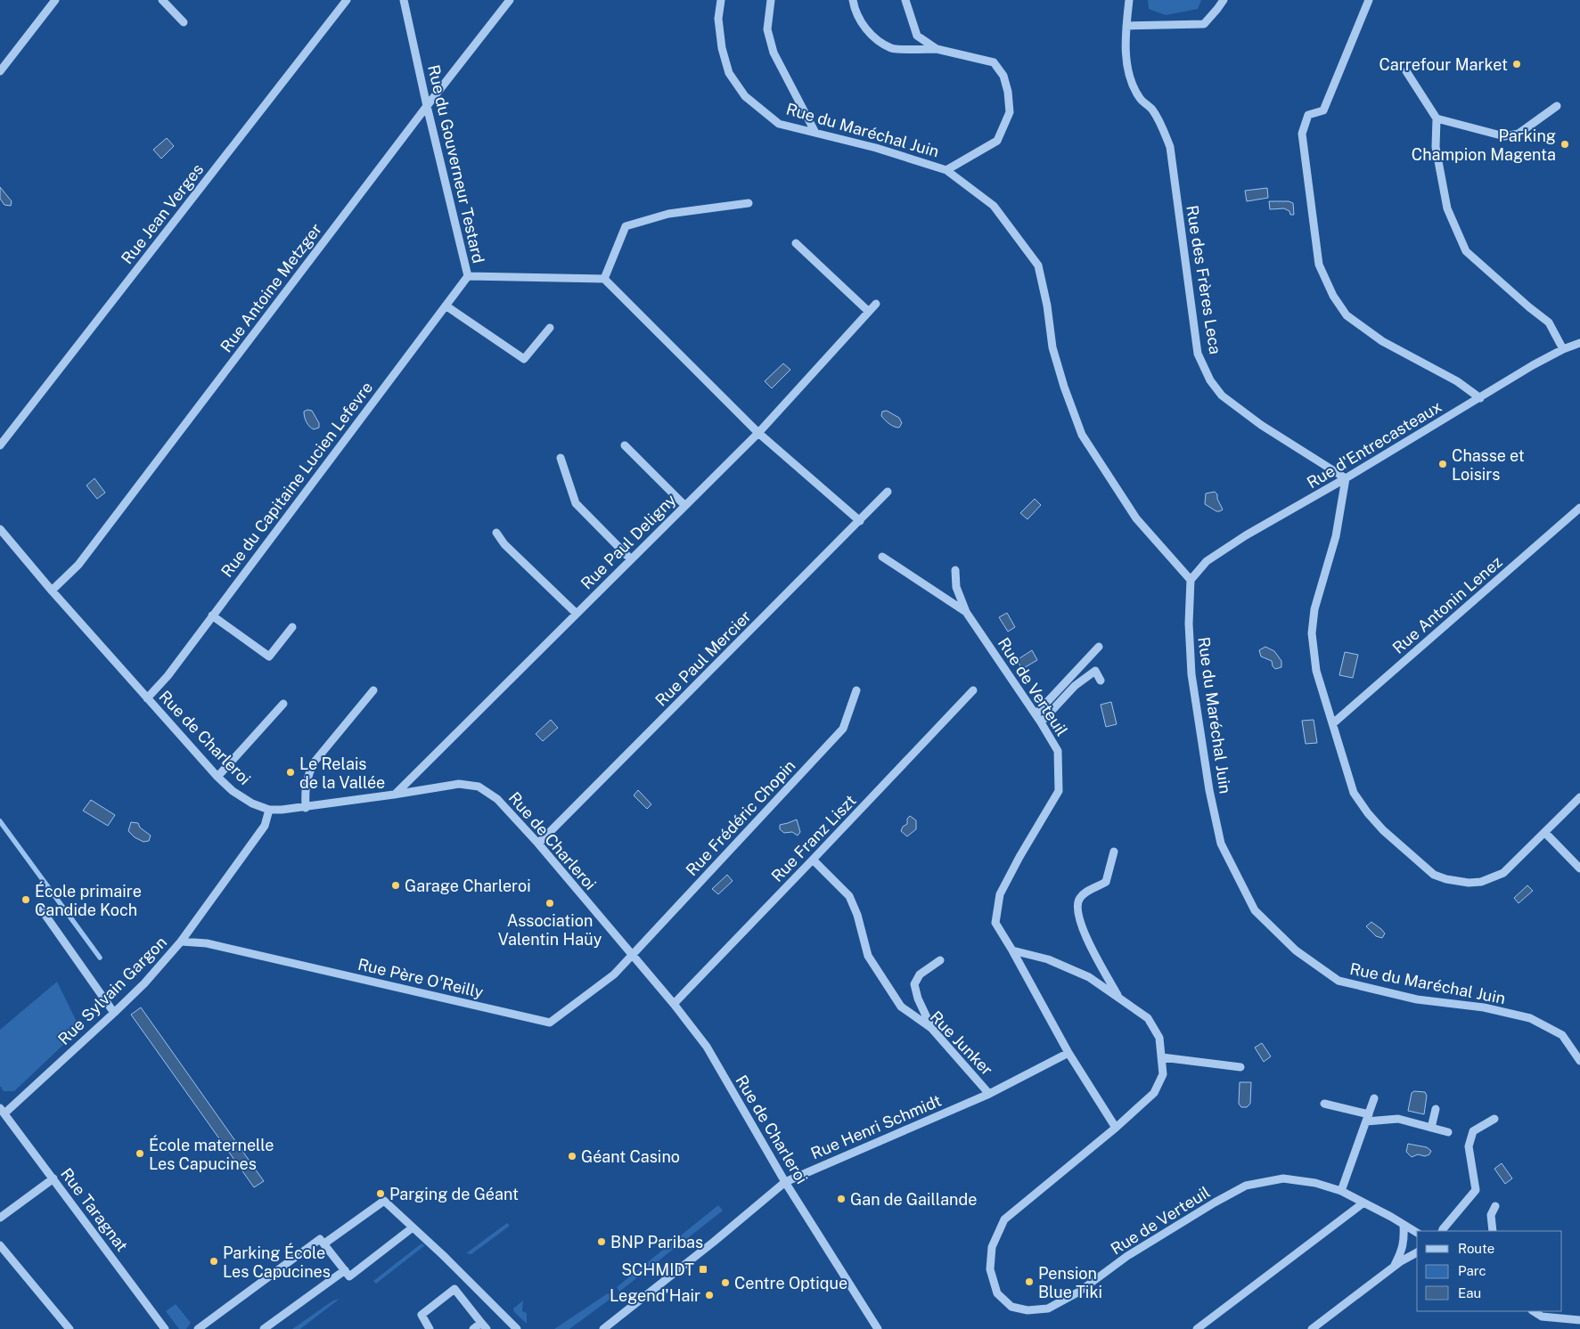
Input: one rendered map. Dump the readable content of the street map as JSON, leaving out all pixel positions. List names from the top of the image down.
{
  "streets": {
    "street": [
      "Rue du Maréchal Juin",
      "Rue du Gouverneur Testard",
      "Rue Jean Verges",
      "Rue des Frères Leca",
      "Rue Antoine Metzger",
      "Rue d'Entrecasteaux",
      "Rue du Capitaine Lucien Lefevre",
      "Rue Paul Deligny",
      "Rue Antonin Lenez",
      "Rue Paul Mercier",
      "Rue de Verteuil",
      "Rue de Charleroi",
      "Rue Frédéric Chopin",
      "Rue Franz Liszt",
      "Rue Père O'Reilly",
      "Rue Sylvain Gargon",
      "Rue Junker",
      "Rue Henri Schmidt",
      "Rue Taragnat"
    ]
  },
  "crossings": [
    ["Rue du Maréchal Juin", "Rue d'Entrecasteaux"],
    ["Rue du Gouverneur Testard", "Rue Antoine Metzger"],
    ["Rue du Gouverneur Testard", "Rue du Capitaine Lucien Lefevre"],
    ["Rue des Frères Leca", "Rue d'Entrecasteaux"],
    ["Rue Antoine Metzger", "Rue de Charleroi"],
    ["Rue du Capitaine Lucien Lefevre", "Rue de Charleroi"],
    ["Rue Paul Deligny", "Rue de Charleroi"],
    ["Rue Paul Mercier", "Rue de Charleroi"],
    ["Rue de Verteuil", "Rue Henri Schmidt"],
    ["Rue de Charleroi", "Rue Frédéric Chopin"],
    ["Rue de Charleroi", "Rue Franz Liszt"],
    ["Rue de Charleroi", "Rue Père O'Reilly"],
    ["Rue de Charleroi", "Rue Sylvain Gargon"],
    ["Rue de Charleroi", "Rue Henri Schmidt"],
    ["Rue Frédéric Chopin", "Rue Père O'Reilly"],
    ["Rue Franz Liszt", "Rue Junker"],
    ["Rue Père O'Reilly", "Rue Sylvain Gargon"],
    ["Rue Sylvain Gargon", "Rue Taragnat"],
    ["Rue Junker", "Rue Henri Schmidt"]
  ],
  "places": {
    "other": [
      "Carrefour Market",
      "Parking Champion Magenta",
      "Chasse et Loisirs",
      "Le Relais de la Vallée",
      "Garage Charleroi",
      "École primaire Candide Koch",
      "Association Valentin Haüy",
      "École maternelle Les Capucines",
      "Géant Casino",
      "Parging de Géant",
      "Gan de Gaillande",
      "BNP Paribas",
      "Parking École Les Capucines",
      "Pension Blue Tiki",
      "Centre Optique",
      "Legend'Hair"
    ],
    "transit": ["SCHMIDT"]
  },
  "legend": ["Route", "Parc", "Eau"]
}
